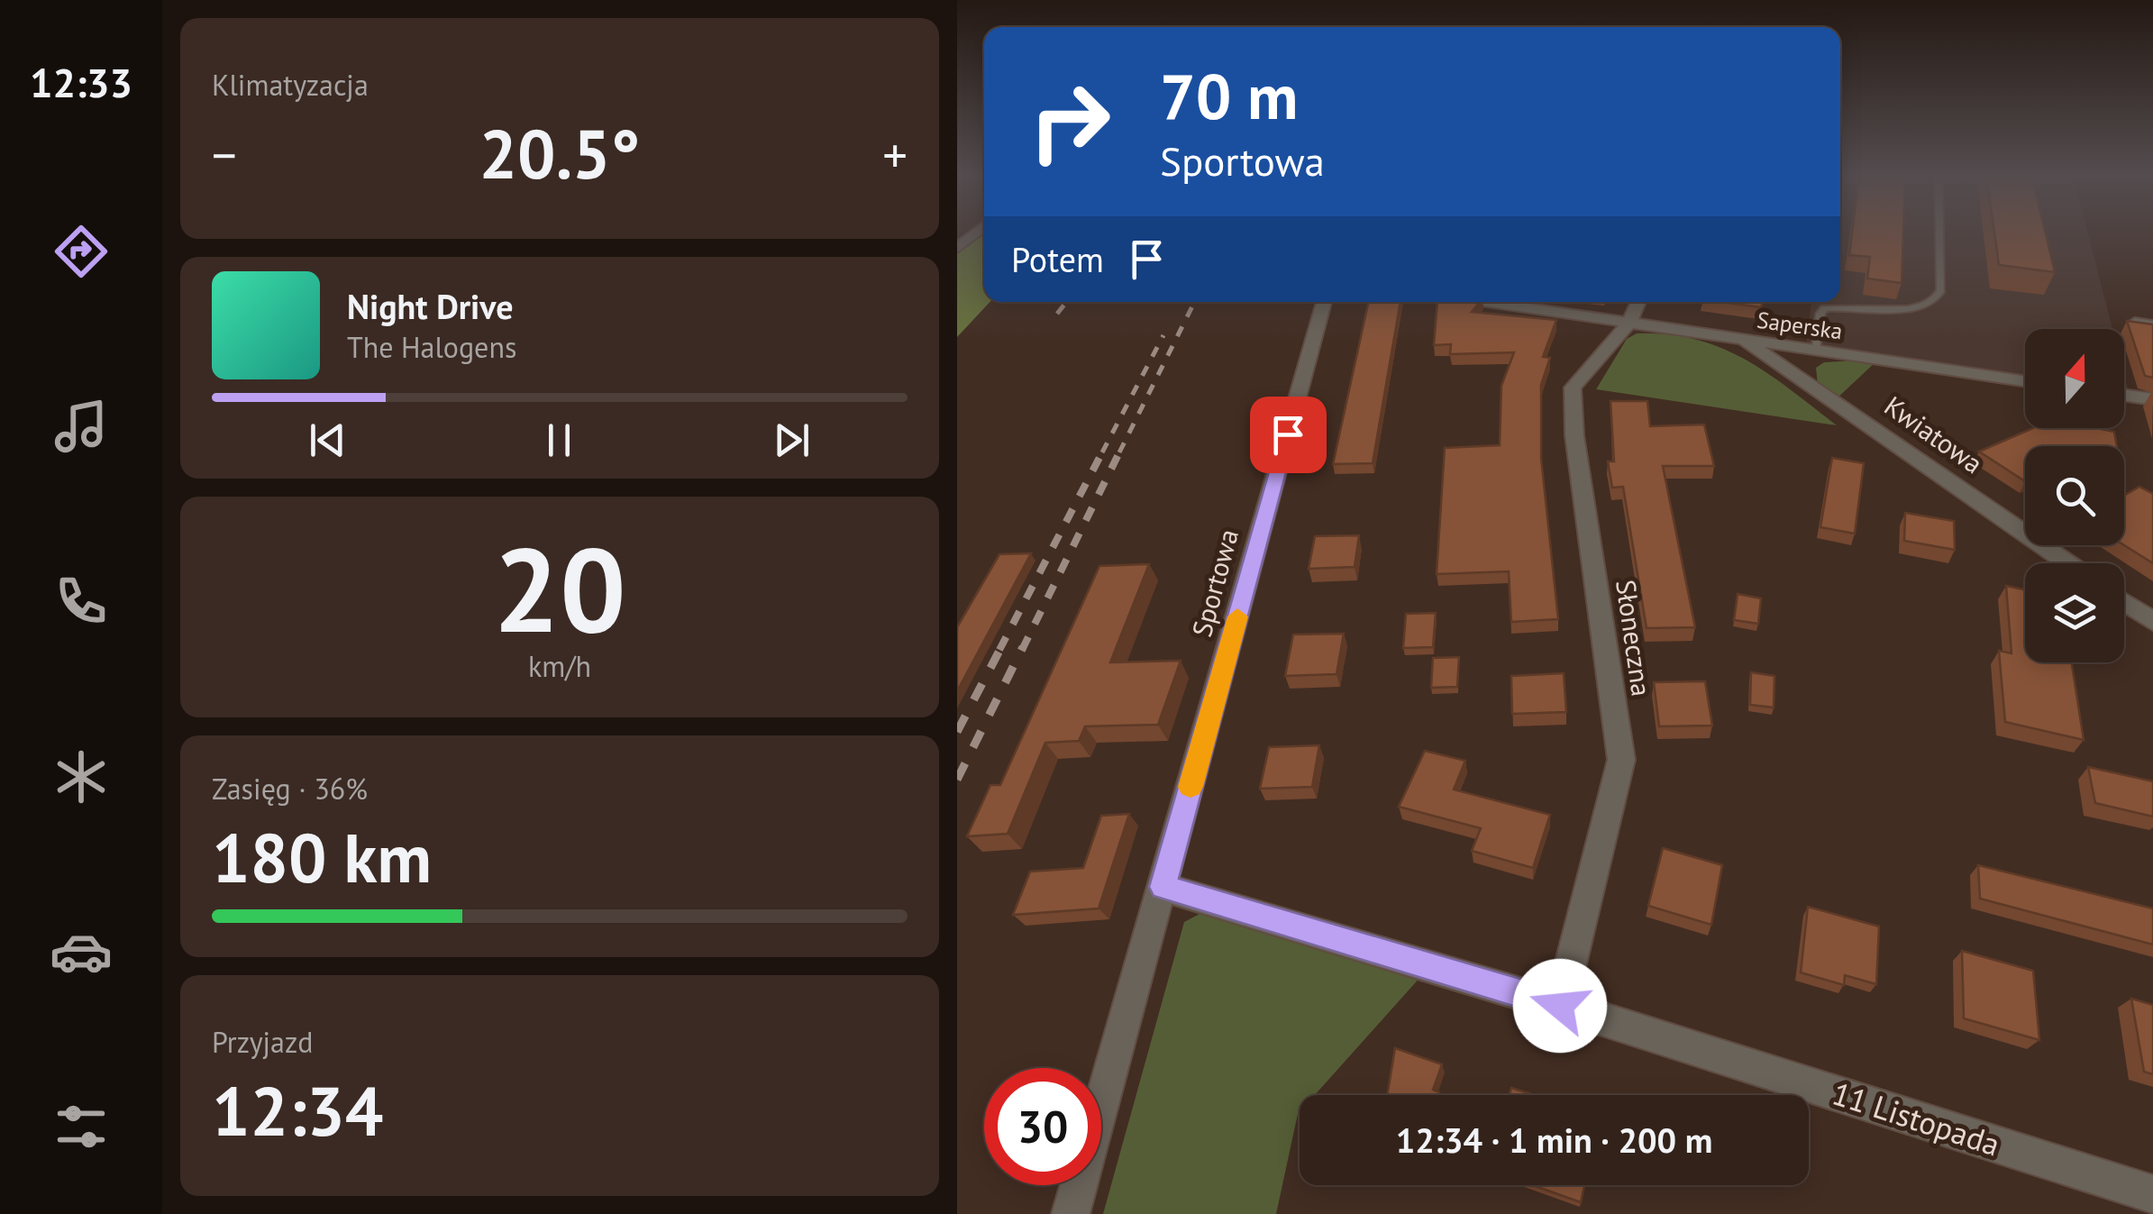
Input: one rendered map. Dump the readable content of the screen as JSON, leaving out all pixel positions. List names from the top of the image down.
{
  "streets": {
    "street": [
      "Saperska",
      "Kwiatowa",
      "Sportowa",
      "Słoneczna",
      "11 Listopada"
    ]
  },
  "crossings": [
    ["Saperska", "Kwiatowa"],
    ["Saperska", "Słoneczna"],
    ["Sportowa", "11 Listopada"],
    ["Słoneczna", "11 Listopada"]
  ],
  "north": "top",
  "page": {
    "tabs": "12:33",
    "tile": [
      "Klimatyzacja",
      ["20", "km/h"],
      ["Zasięg · 36%", "180 km"],
      ["Przyjazd", "12:34"]
    ],
    "turn": ["70 m", "Sportowa"],
    "heat": ["−", "20.5°", "+"],
    "then": "Potem",
    "song": ["Night Drive", "The Halogens"],
    "limit": "30",
    "trip": "12:34 · 1 min · 200 m"
  }
}
